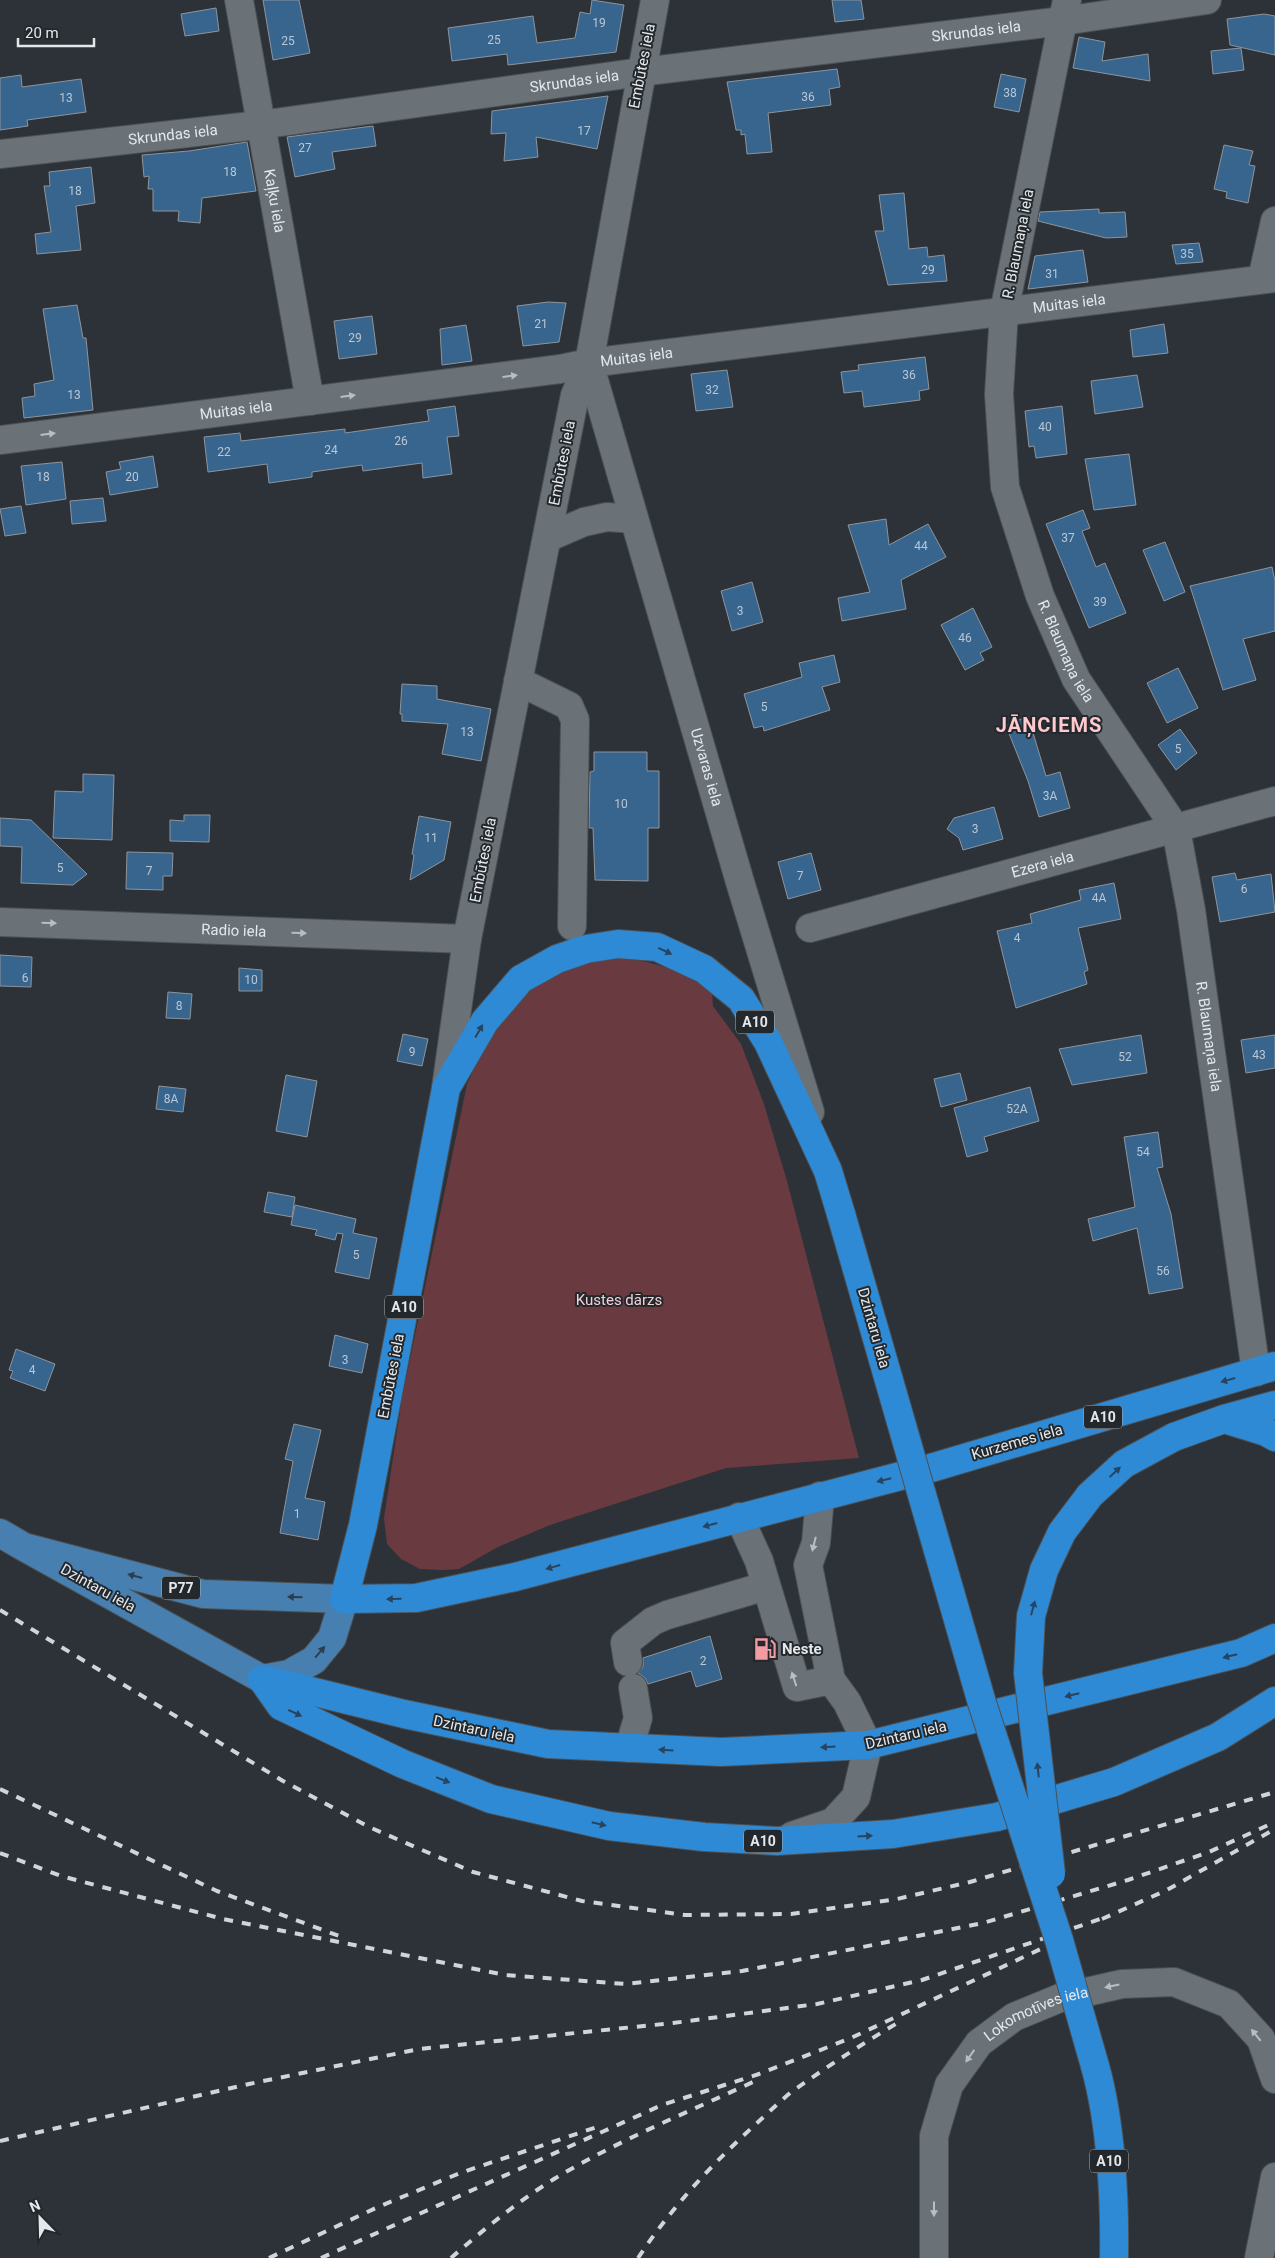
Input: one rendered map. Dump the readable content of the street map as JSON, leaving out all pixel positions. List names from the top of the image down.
{
  "streets": {
    "highway": [
      "Embūtes iela",
      "A10",
      "Dzintaru iela",
      "Kurzemes iela"
    ],
    "main road": ["P77"],
    "street": [
      "Skrundas iela",
      "Kaļķu iela",
      "R. Blaumaņa iela",
      "Muitas iela",
      "Uzvaras iela",
      "Ezera iela",
      "Radio iela",
      "Lokomotīves iela"
    ]
  },
  "crossings": [
    ["Skrundas iela", "Embūtes iela"],
    ["Skrundas iela", "Kaļķu iela"],
    ["Skrundas iela", "R. Blaumaņa iela"],
    ["Embūtes iela", "Muitas iela"],
    ["Embūtes iela", "Uzvaras iela"],
    ["Embūtes iela", "Radio iela"],
    ["Embūtes iela", "A10"],
    ["Embūtes iela", "Dzintaru iela"],
    ["Embūtes iela", "P77"],
    ["Kaļķu iela", "Muitas iela"],
    ["R. Blaumaņa iela", "Muitas iela"],
    ["R. Blaumaņa iela", "Ezera iela"],
    ["R. Blaumaņa iela", "Kurzemes iela"],
    ["Muitas iela", "Uzvaras iela"],
    ["Uzvaras iela", "A10"],
    ["Uzvaras iela", "Dzintaru iela"],
    ["A10", "Dzintaru iela"],
    ["A10", "Kurzemes iela"],
    ["A10", "P77"],
    ["Dzintaru iela", "P77"]
  ],
  "one_way": ["Muitas iela", "Radio iela", "Kurzemes iela"],
  "districts": ["JĀŅCIEMS"],
  "parks": ["Kustes dārzs"],
  "places": {
    "fuel station": ["Neste"]
  },
  "house_numbers": [
    "19",
    "25",
    "25",
    "38",
    "36",
    "13",
    "17",
    "27",
    "18",
    "18",
    "35",
    "29",
    "31",
    "21",
    "29",
    "36",
    "32",
    "13",
    "40",
    "26",
    "24",
    "22",
    "18",
    "20",
    "37",
    "44",
    "39",
    "3",
    "46",
    "5",
    "13",
    "5",
    "3A",
    "10",
    "3",
    "11",
    "5",
    "7",
    "7",
    "6",
    "4A",
    "4",
    "6",
    "10",
    "8",
    "9",
    "43",
    "52",
    "8A",
    "52A",
    "54",
    "5",
    "56",
    "3",
    "4",
    "1",
    "2"
  ],
  "scale_bar": "20 m",
  "north": "top left"
}
